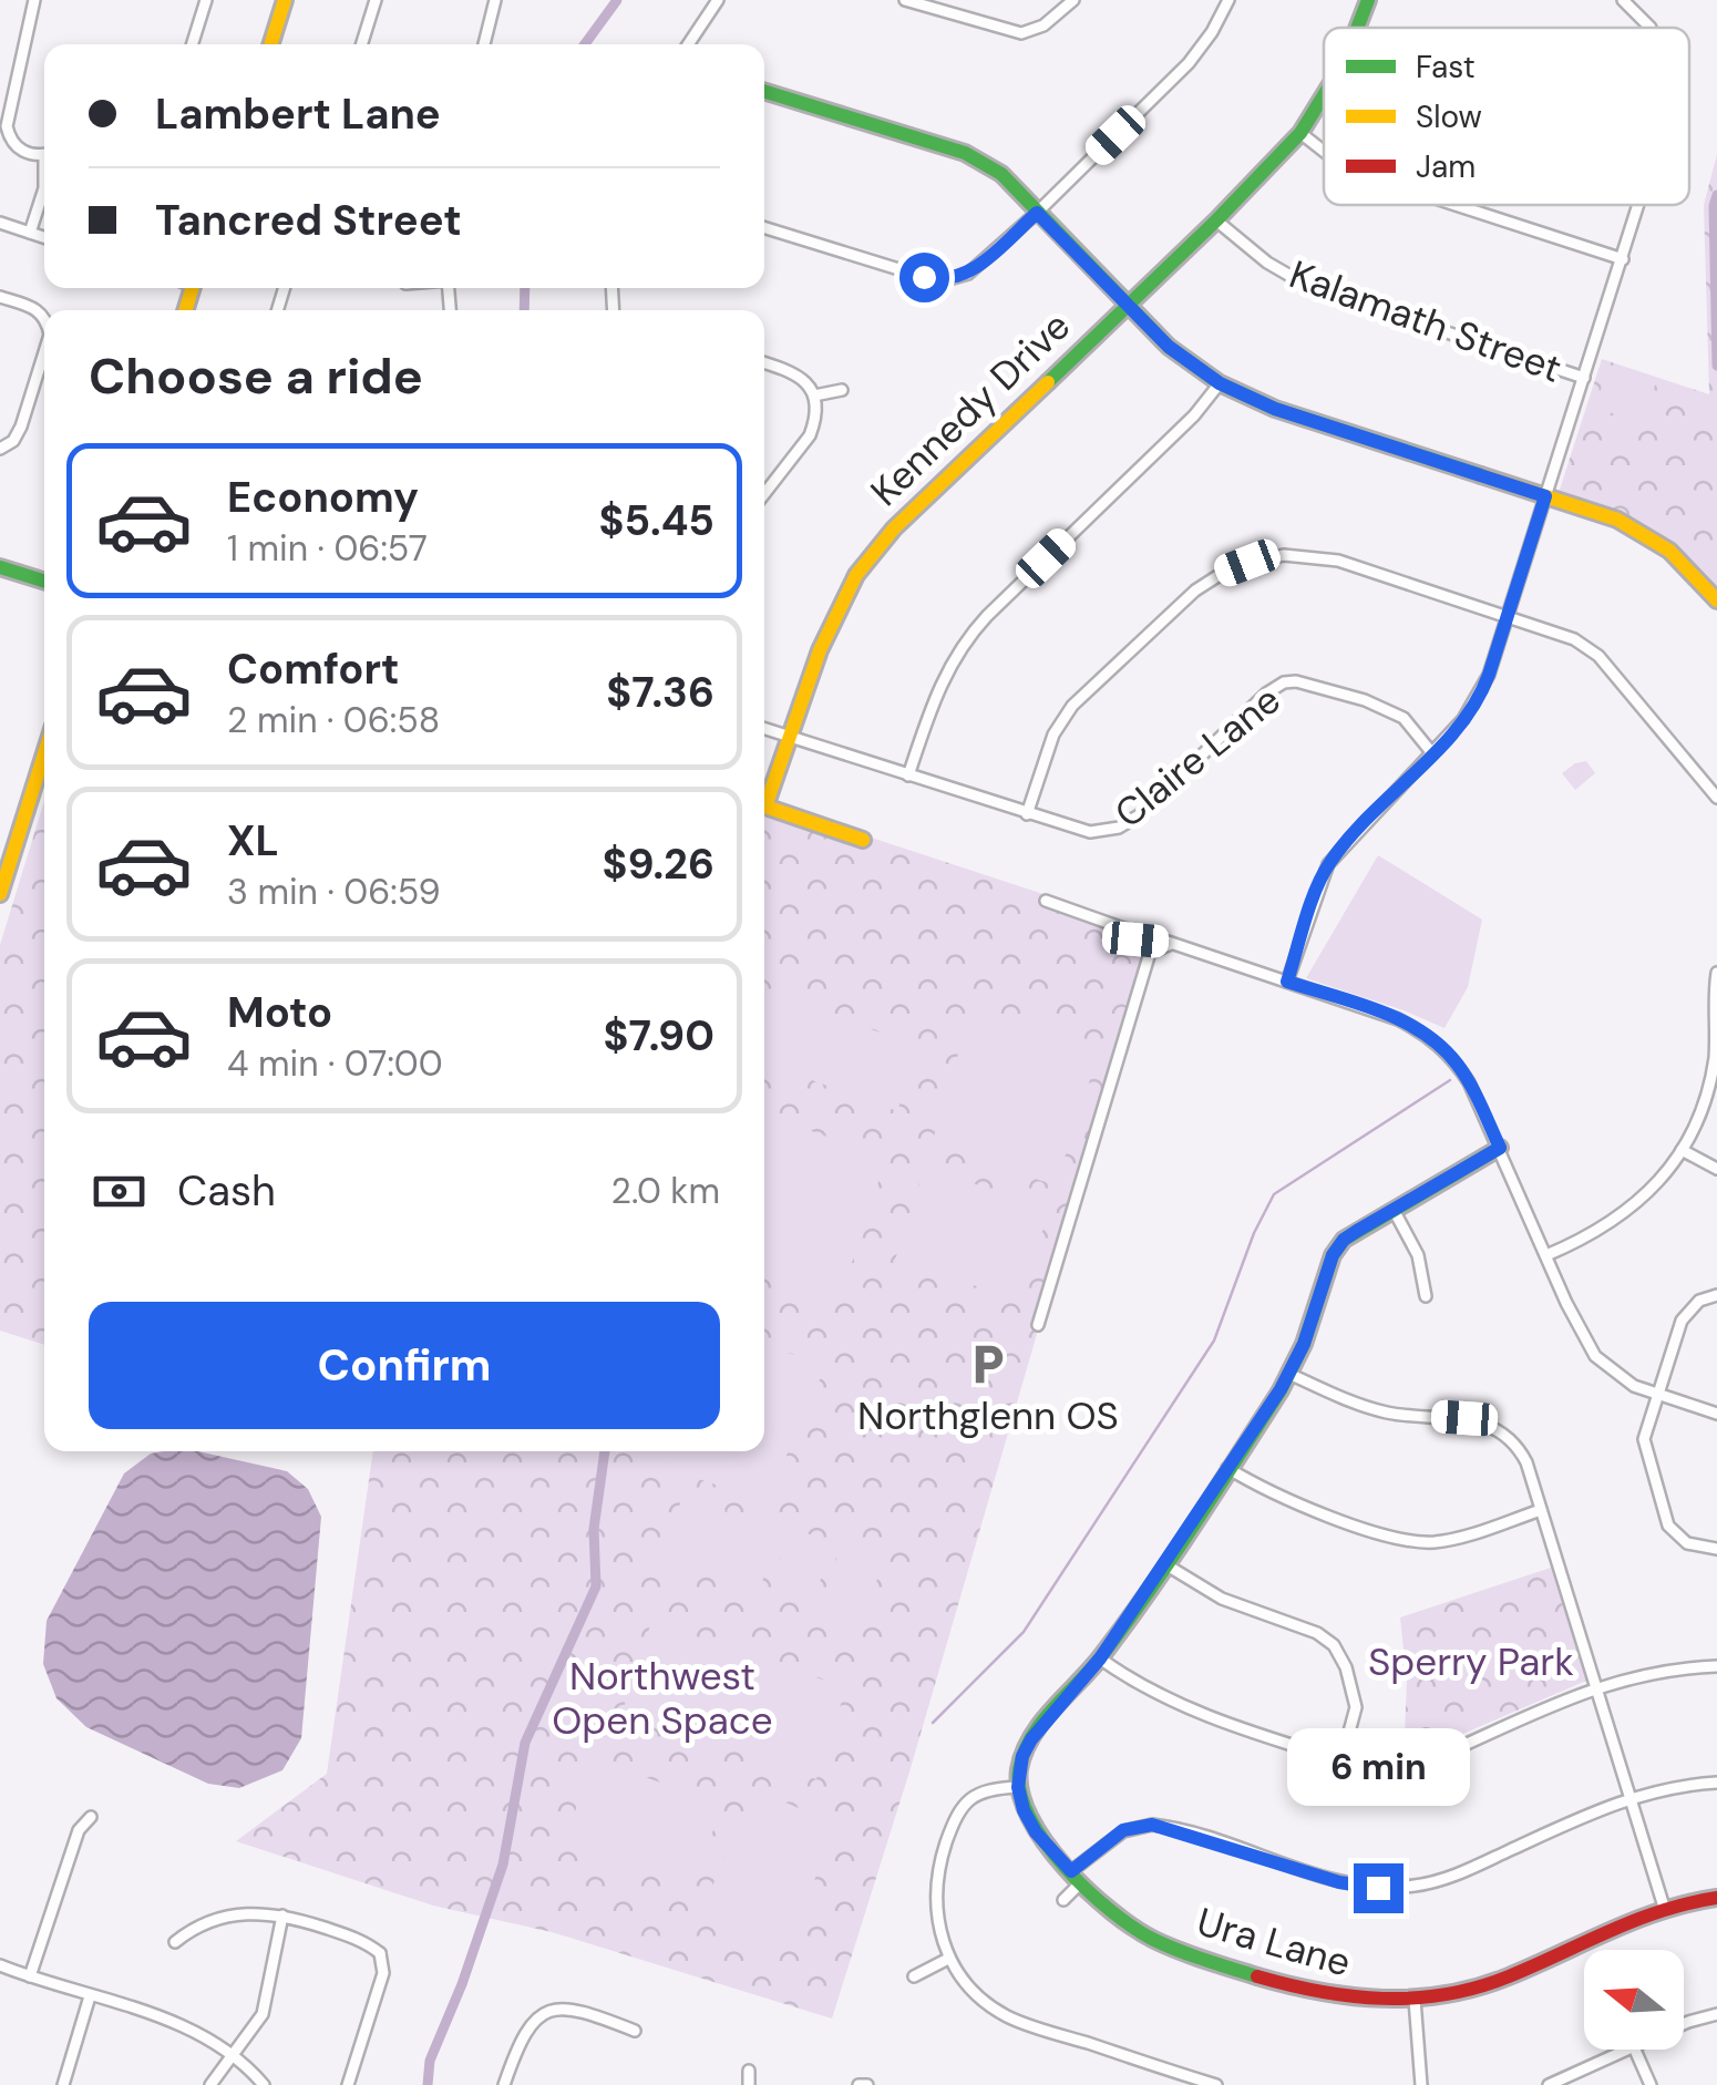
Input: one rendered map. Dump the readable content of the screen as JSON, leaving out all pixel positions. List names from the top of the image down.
{
  "streets": {
    "street": [
      "Kalamath Street",
      "Kennedy Drive",
      "Claire Lane",
      "Ura Lane"
    ]
  },
  "crossings": [
    ["Kalamath Street", "Kennedy Drive"],
    ["Kennedy Drive", "Claire Lane"]
  ],
  "parks": ["Sperry Park", "Northwest Open Space"],
  "places": {
    "parking": ["Northglenn OS"]
  },
  "legend": ["Fast", "Slow", "Jam"],
  "north": "left",
  "page": {
    "banner": ["Lambert Lane", "Tancred Street"],
    "heading": "Choose a ride",
    "list": [
      {
        "name": "Economy",
        "note": "1 min · 06:57",
        "value": "$5.45"
      },
      {
        "name": "Comfort",
        "note": "2 min · 06:58",
        "value": "$7.36"
      },
      {
        "name": "XL",
        "note": "3 min · 06:59",
        "value": "$9.26"
      },
      {
        "name": "Moto",
        "note": "4 min · 07:00",
        "value": "$7.90"
      }
    ],
    "pay": ["Cash", "2.0 km"],
    "buttons": "Confirm",
    "bubble": "6 min"
  }
}
